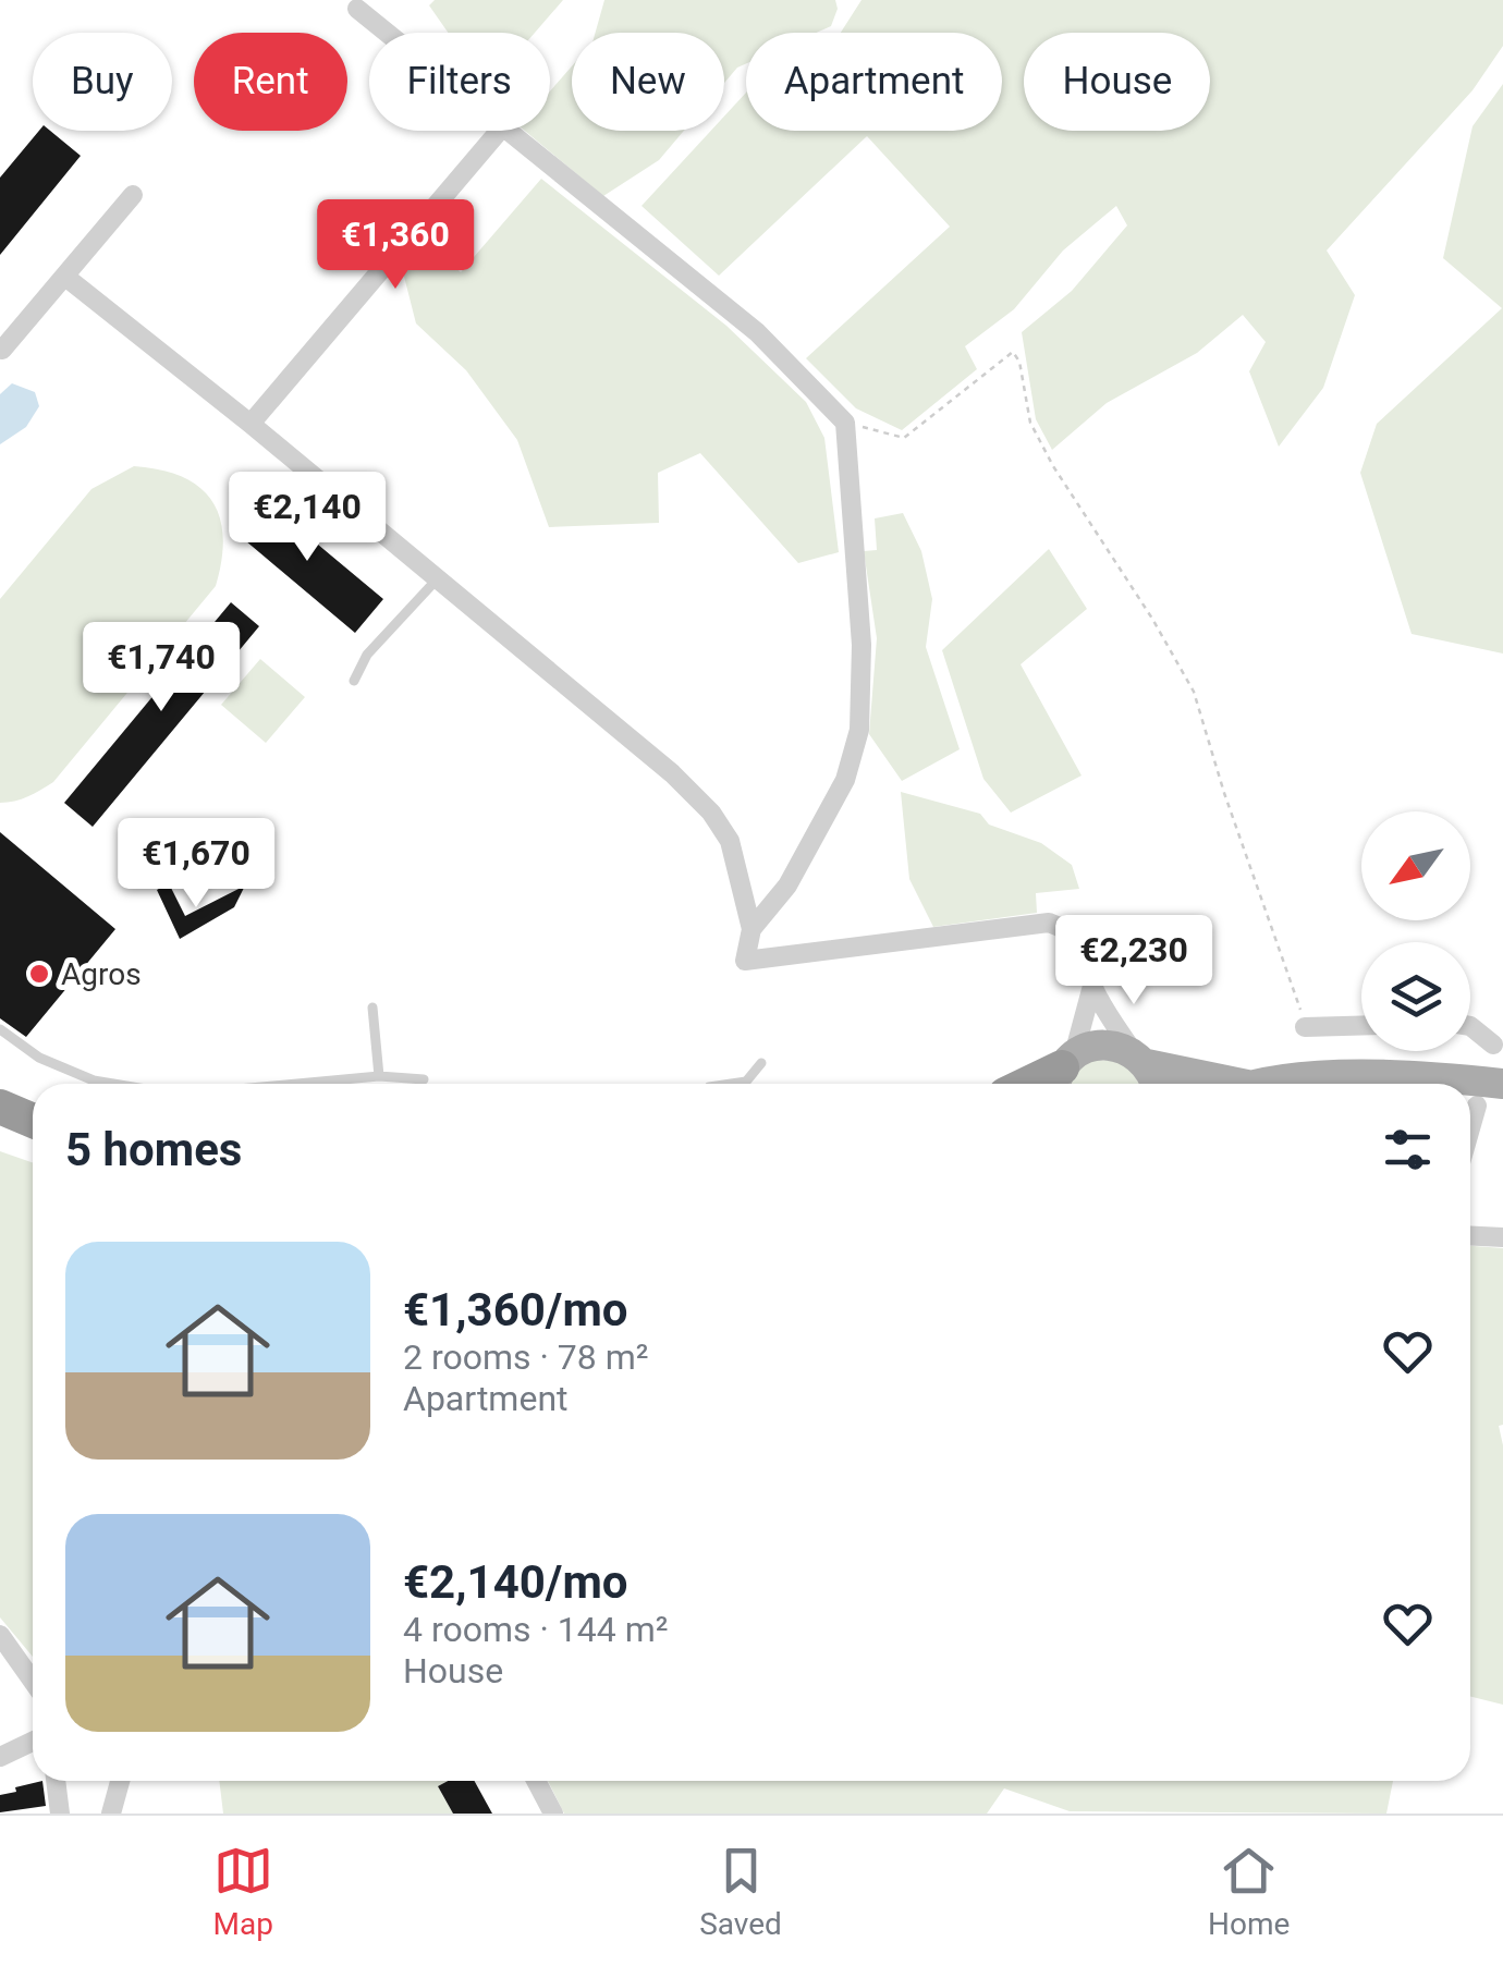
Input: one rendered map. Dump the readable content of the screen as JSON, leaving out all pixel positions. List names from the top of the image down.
{
  "places": ["Agros"],
  "north": "bottom left",
  "page": {
    "chip": [
      "Buy",
      "Rent",
      "Filters",
      "New",
      "Apartment",
      "House"
    ],
    "price": [
      "€1,360",
      "€2,140",
      "€1,740",
      "€1,670",
      "€2,230"
    ],
    "heading": "5 homes",
    "list": [
      {
        "name": "€1,360/mo",
        "note": "2 rooms · 78 m² · Apartment"
      },
      {
        "name": "€2,140/mo",
        "note": "4 rooms · 144 m² · House"
      }
    ],
    "tabs": ["Map", "Saved", "Home"]
  }
}
